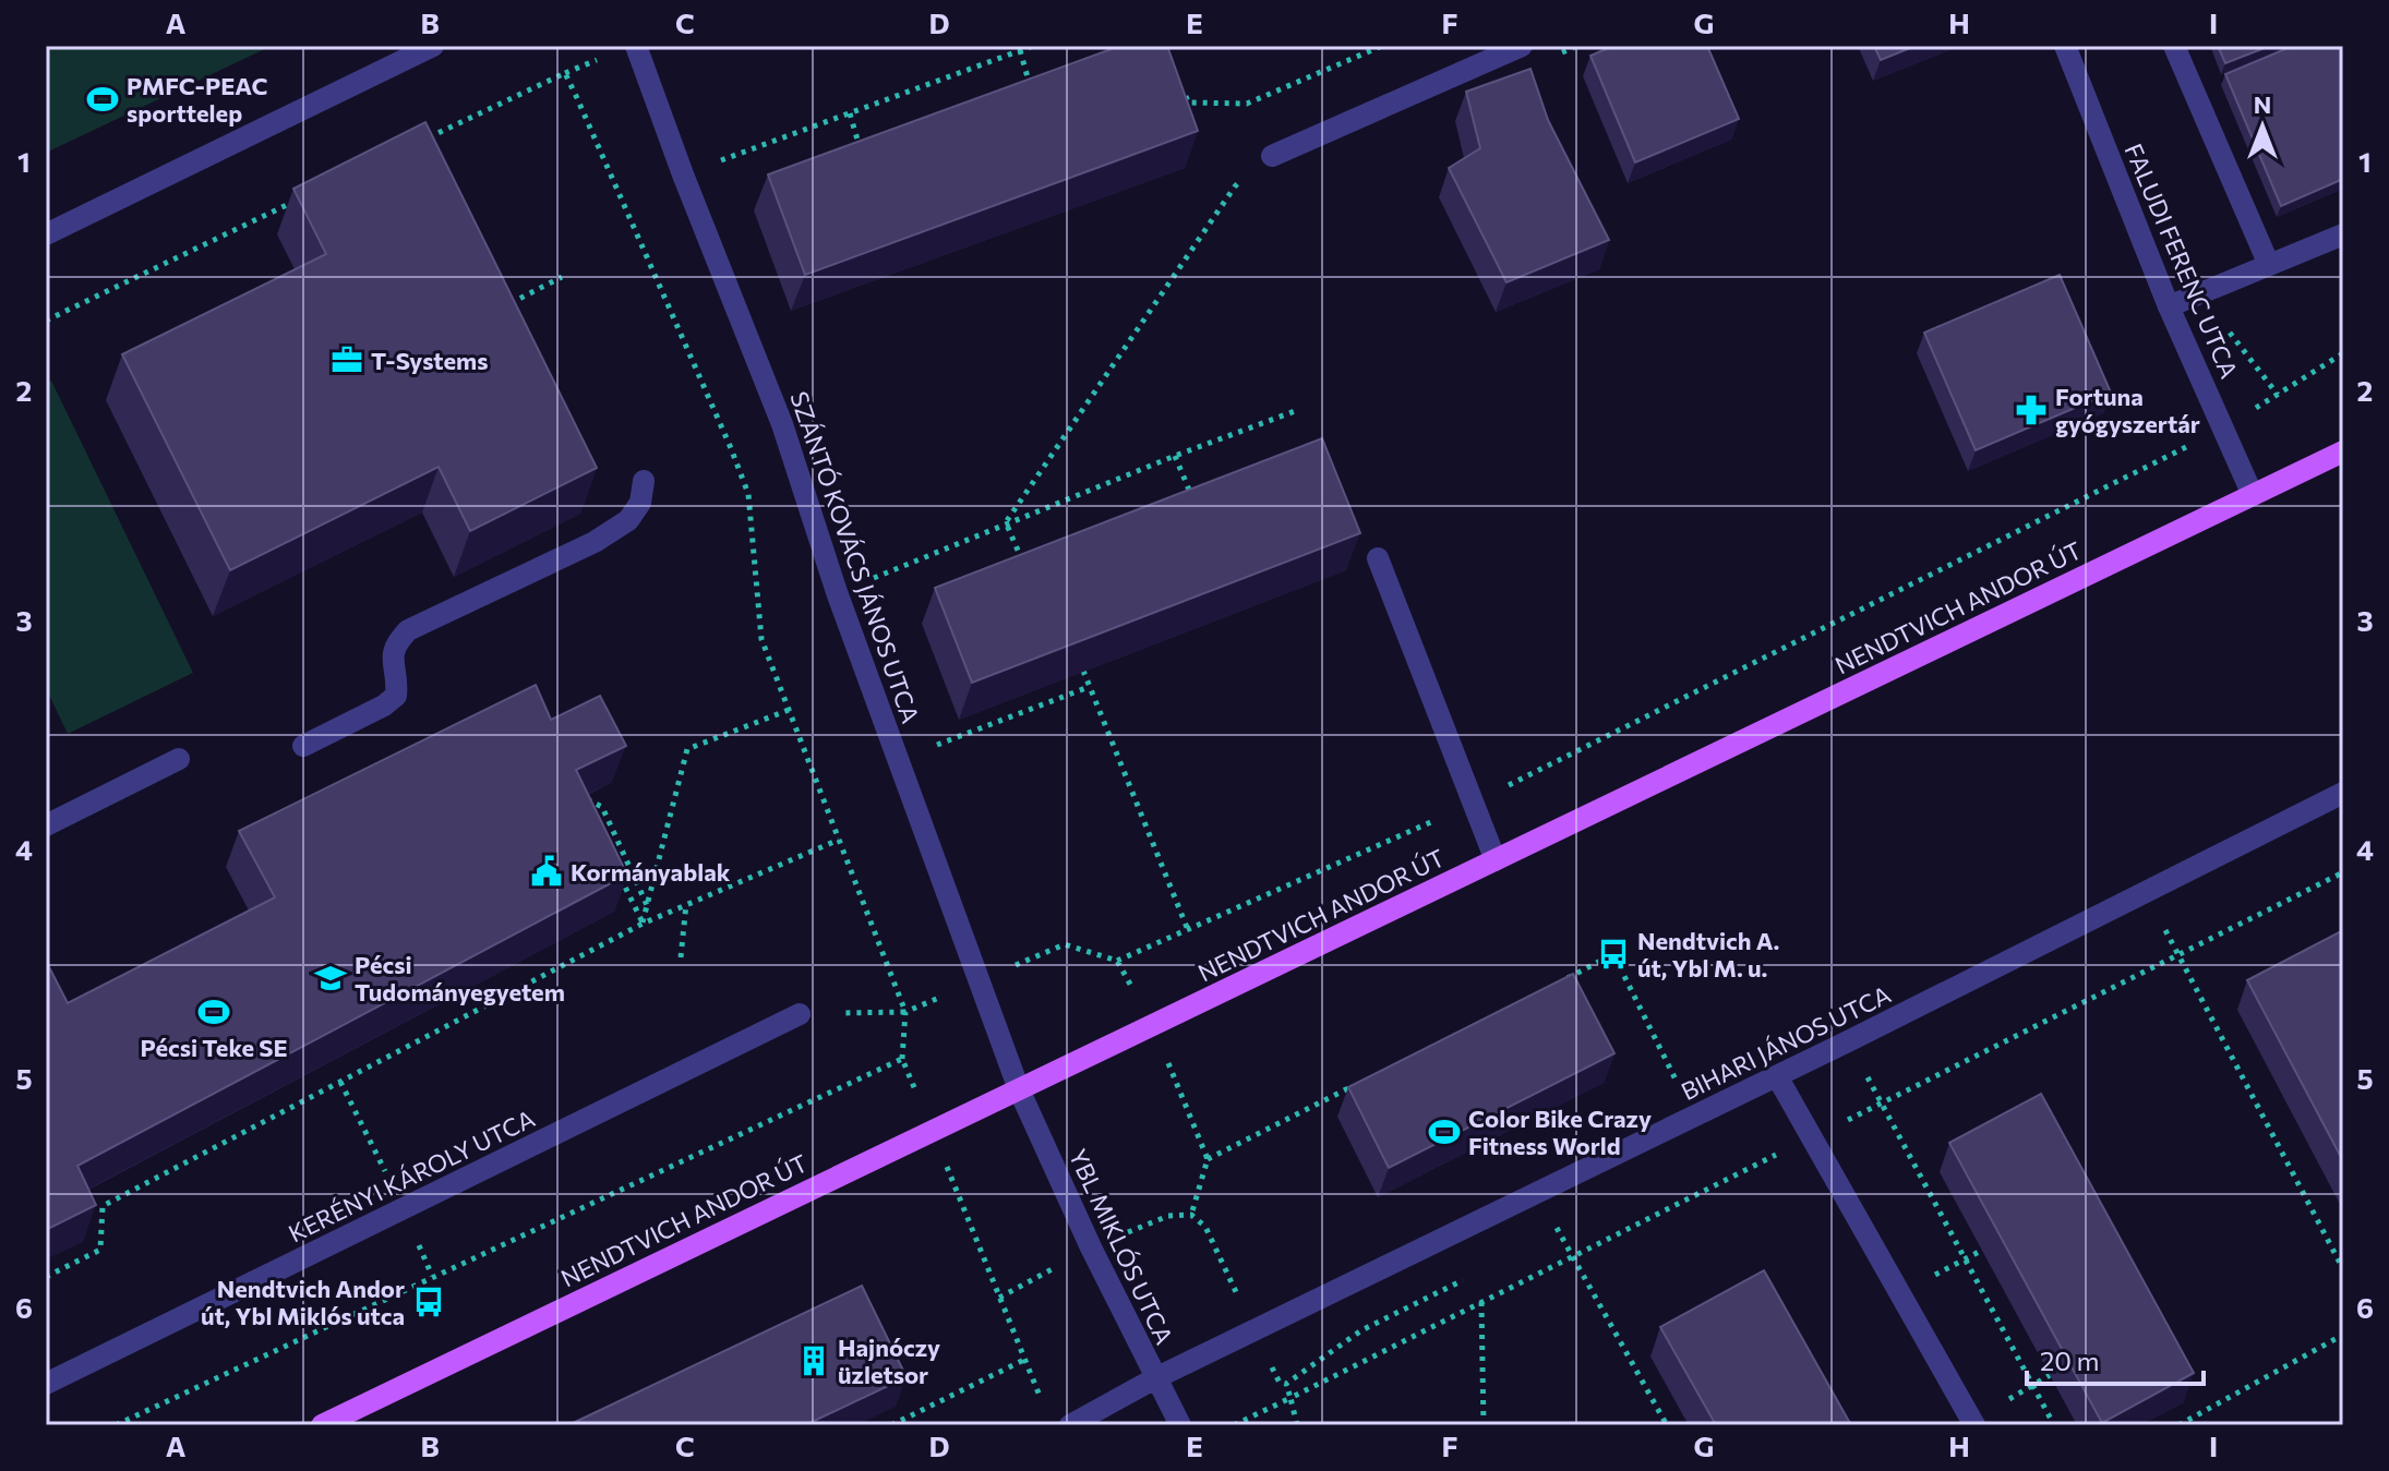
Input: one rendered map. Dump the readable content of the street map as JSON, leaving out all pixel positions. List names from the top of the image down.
{
  "streets": {
    "main road": ["NENDTVICH ANDOR ÚT"],
    "street": [
      "FALUDI FERENC UTCA",
      "SZÁNTÓ KOVÁCS JÁNOS UTCA",
      "BIHARI JÁNOS UTCA",
      "KERÉNYI KÁROLY UTCA",
      "YBL MIKLÓS UTCA"
    ]
  },
  "crossings": [
    ["FALUDI FERENC UTCA", "NENDTVICH ANDOR ÚT"],
    ["SZÁNTÓ KOVÁCS JÁNOS UTCA", "NENDTVICH ANDOR ÚT"],
    ["SZÁNTÓ KOVÁCS JÁNOS UTCA", "YBL MIKLÓS UTCA"],
    ["NENDTVICH ANDOR ÚT", "YBL MIKLÓS UTCA"],
    ["BIHARI JÁNOS UTCA", "YBL MIKLÓS UTCA"]
  ],
  "places": {
    "sports": ["PMFC-PEAC sporttelep", "Pécsi Teke SE", "Color Bike Crazy Fitness World"],
    "office": ["T-Systems"],
    "pharmacy": ["Fortuna gyógyszertár"],
    "public building": ["Kormányablak"],
    "bus stop": ["Nendtvich A. út, Ybl M. u.", "Nendtvich Andor út, Ybl Miklós utca"],
    "school or university": ["Pécsi Tudományegyetem"],
    "building": ["Hajnóczy üzletsor"]
  },
  "scale_bar": "20 m",
  "north": "top",
  "grid": {
    "columns": [
      "A",
      "B",
      "C",
      "D",
      "E",
      "F",
      "G",
      "H",
      "I"
    ],
    "rows": [
      "1",
      "2",
      "3",
      "4",
      "5",
      "6"
    ]
  }
}
